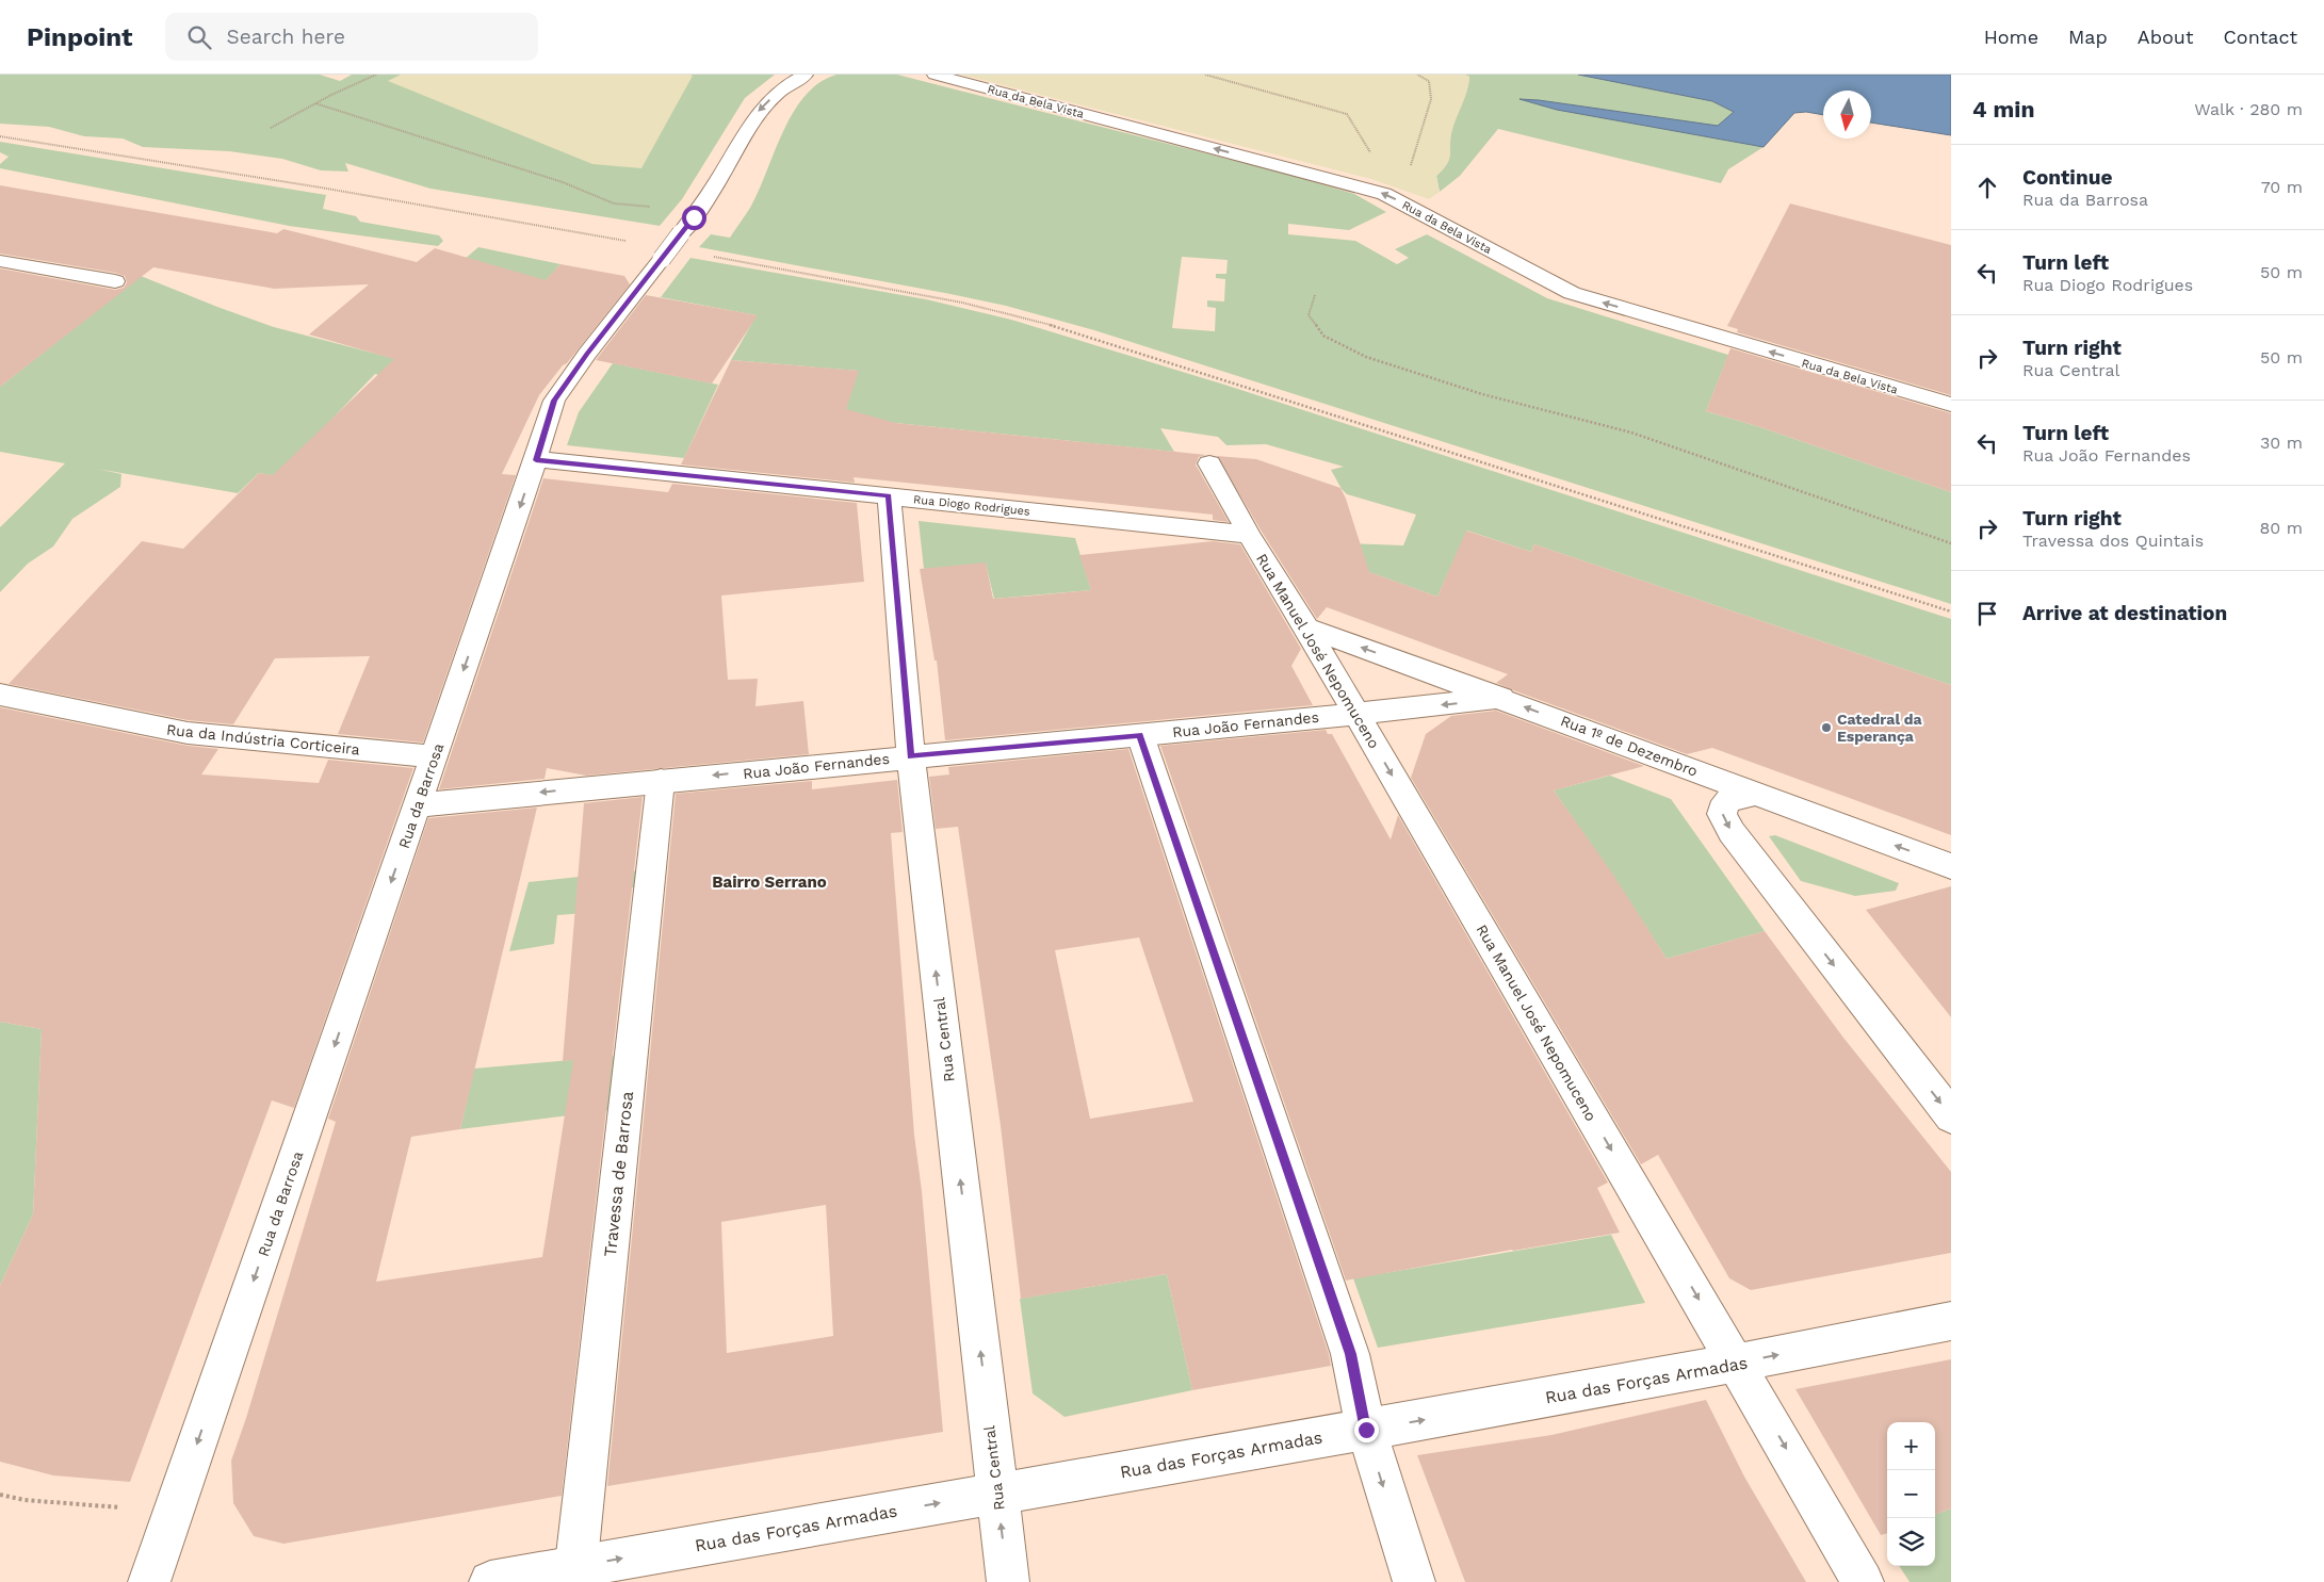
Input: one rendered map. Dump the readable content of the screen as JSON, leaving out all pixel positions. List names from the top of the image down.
{
  "streets": {
    "street": [
      "Rua da Bela Vista",
      "Rua Diogo Rodrigues",
      "Rua Manuel José Nepomuceno",
      "Rua João Fernandes",
      "Rua da Indústria Corticeira",
      "Rua 1º de Dezembro",
      "Rua da Barrosa",
      "Rua Central",
      "Travessa de Barrosa",
      "Rua das Forças Armadas"
    ]
  },
  "crossings": [
    ["Rua Diogo Rodrigues", "Rua Manuel José Nepomuceno"],
    ["Rua Diogo Rodrigues", "Rua da Barrosa"],
    ["Rua Diogo Rodrigues", "Rua Central"],
    ["Rua Manuel José Nepomuceno", "Rua João Fernandes"],
    ["Rua Manuel José Nepomuceno", "Rua 1º de Dezembro"],
    ["Rua Manuel José Nepomuceno", "Rua das Forças Armadas"],
    ["Rua João Fernandes", "Rua 1º de Dezembro"],
    ["Rua João Fernandes", "Rua da Barrosa"],
    ["Rua João Fernandes", "Rua Central"],
    ["Rua João Fernandes", "Travessa de Barrosa"],
    ["Rua da Indústria Corticeira", "Rua da Barrosa"],
    ["Rua Central", "Rua das Forças Armadas"],
    ["Travessa de Barrosa", "Rua das Forças Armadas"]
  ],
  "one_way": [
    "Rua da Bela Vista",
    "Rua Manuel José Nepomuceno",
    "Rua João Fernandes",
    "Rua 1º de Dezembro",
    "Rua da Barrosa",
    "Rua Central",
    "Rua das Forças Armadas"
  ],
  "districts": ["Bairro Serrano"],
  "places": ["Catedral da Esperança"],
  "north": "bottom",
  "page": {
    "header": "Pinpoint",
    "search": "Search here",
    "nav": [
      "Home",
      "Map",
      "About",
      "Contact"
    ],
    "heading": ["4 min", "Walk · 280 m"],
    "list": [
      ["Continue", "Rua da Barrosa", "70 m"],
      ["Turn left", "Rua Diogo Rodrigues", "50 m"],
      ["Turn right", "Rua Central", "50 m"],
      ["Turn left", "Rua João Fernandes", "30 m"],
      ["Turn right", "Travessa dos Quintais", "80 m"],
      "Arrive at destination"
    ],
    "map_buttons": ["+", "−"]
  }
}
